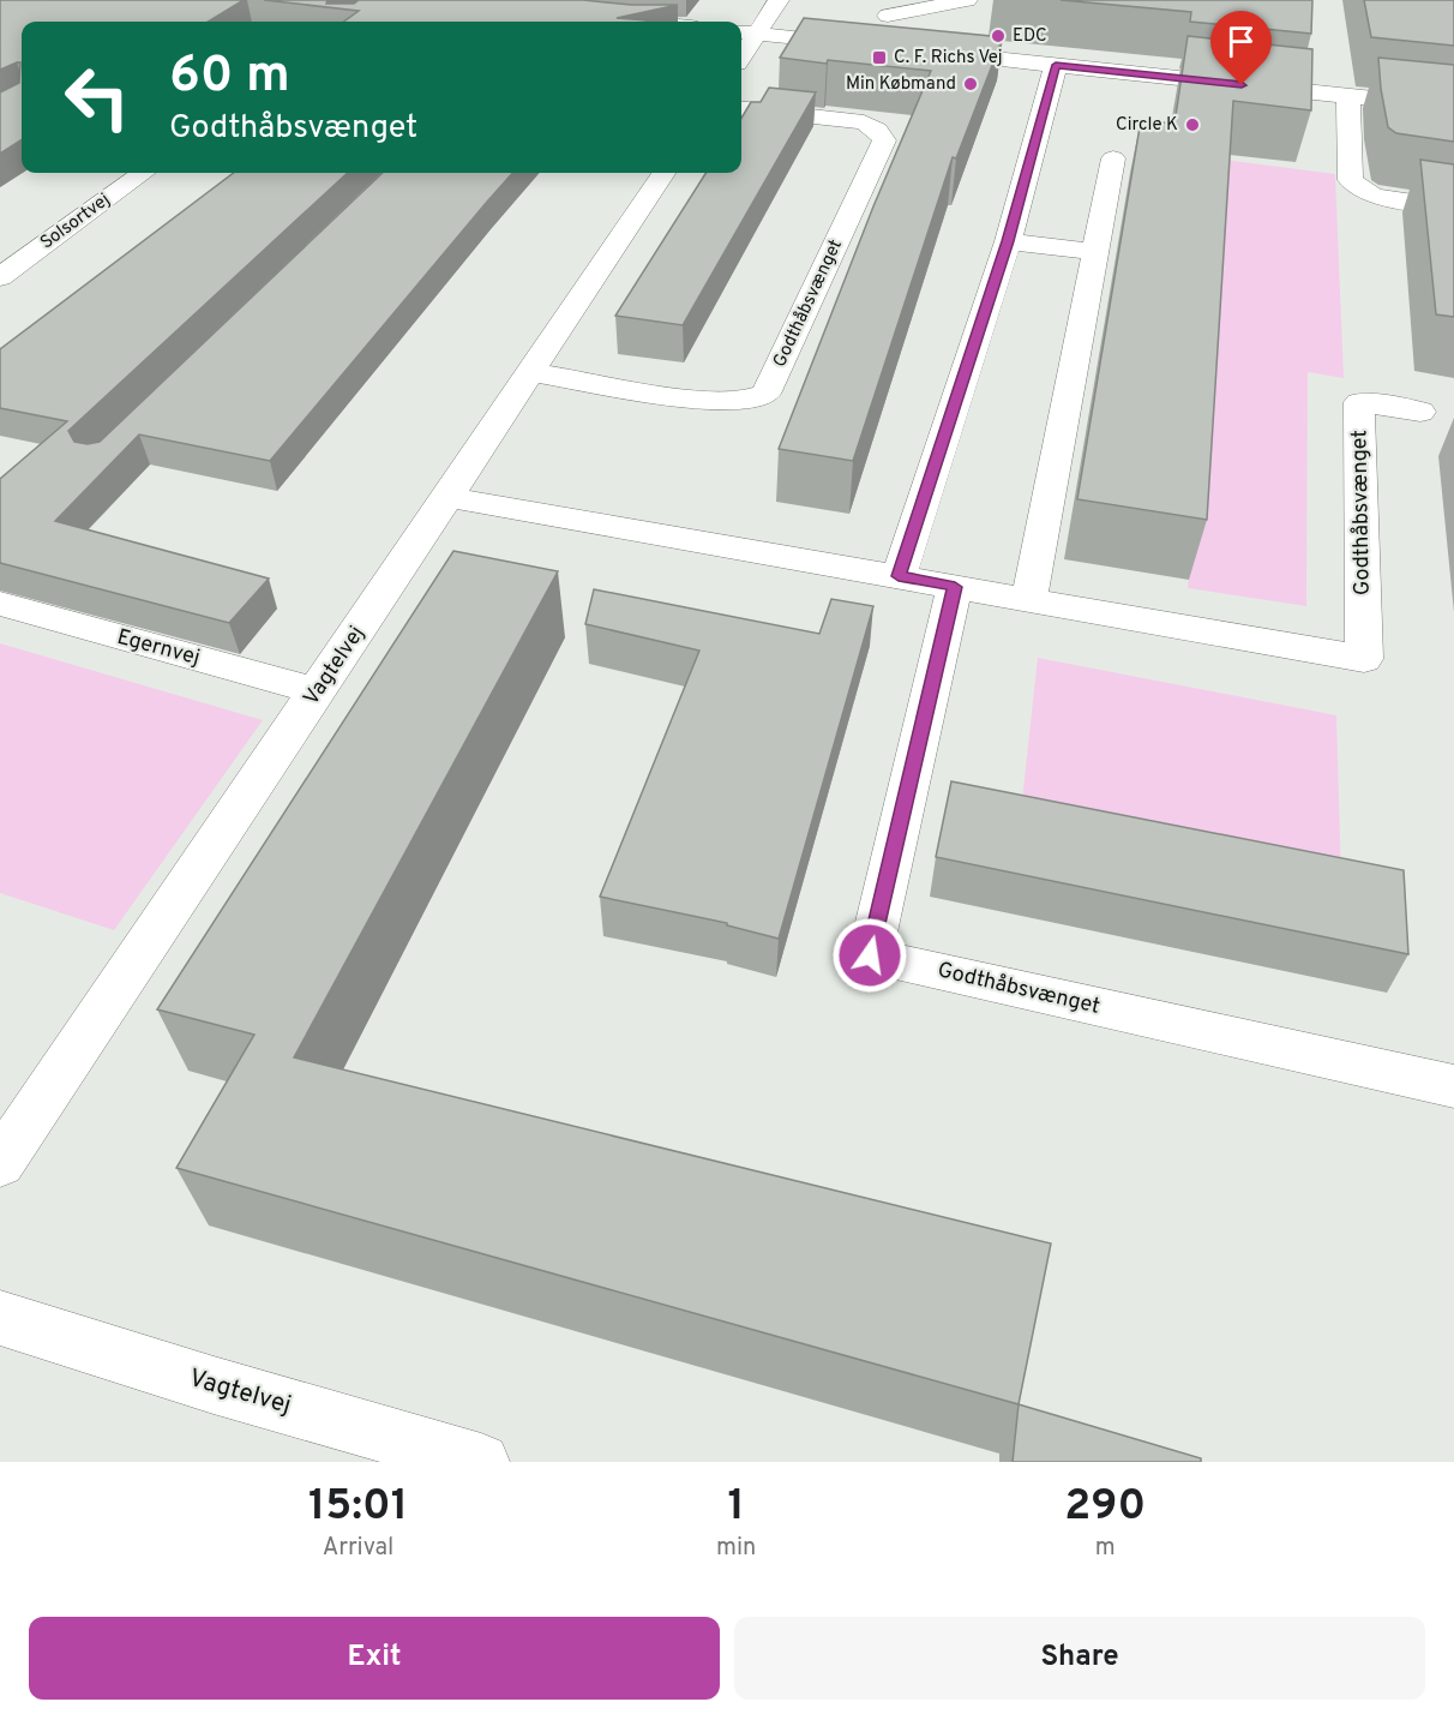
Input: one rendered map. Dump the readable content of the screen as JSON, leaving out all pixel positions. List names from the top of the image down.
{
  "streets": {
    "street": [
      "Solsortvej",
      "Godthåbsvænget",
      "Egernvej",
      "Vagtelvej"
    ]
  },
  "crossings": [
    ["Godthåbsvænget", "Vagtelvej"],
    ["Egernvej", "Vagtelvej"]
  ],
  "places": {
    "other": ["EDC", "Min Købmand", "Circle K"],
    "transit": ["C. F. Richs Vej"]
  },
  "page": {
    "turn": ["60 m", "Godthåbsvænget"],
    "eta": [
      "15:01",
      "Arrival",
      "1",
      "min",
      "290",
      "m"
    ],
    "buttons": ["Exit", "Share"]
  }
}
